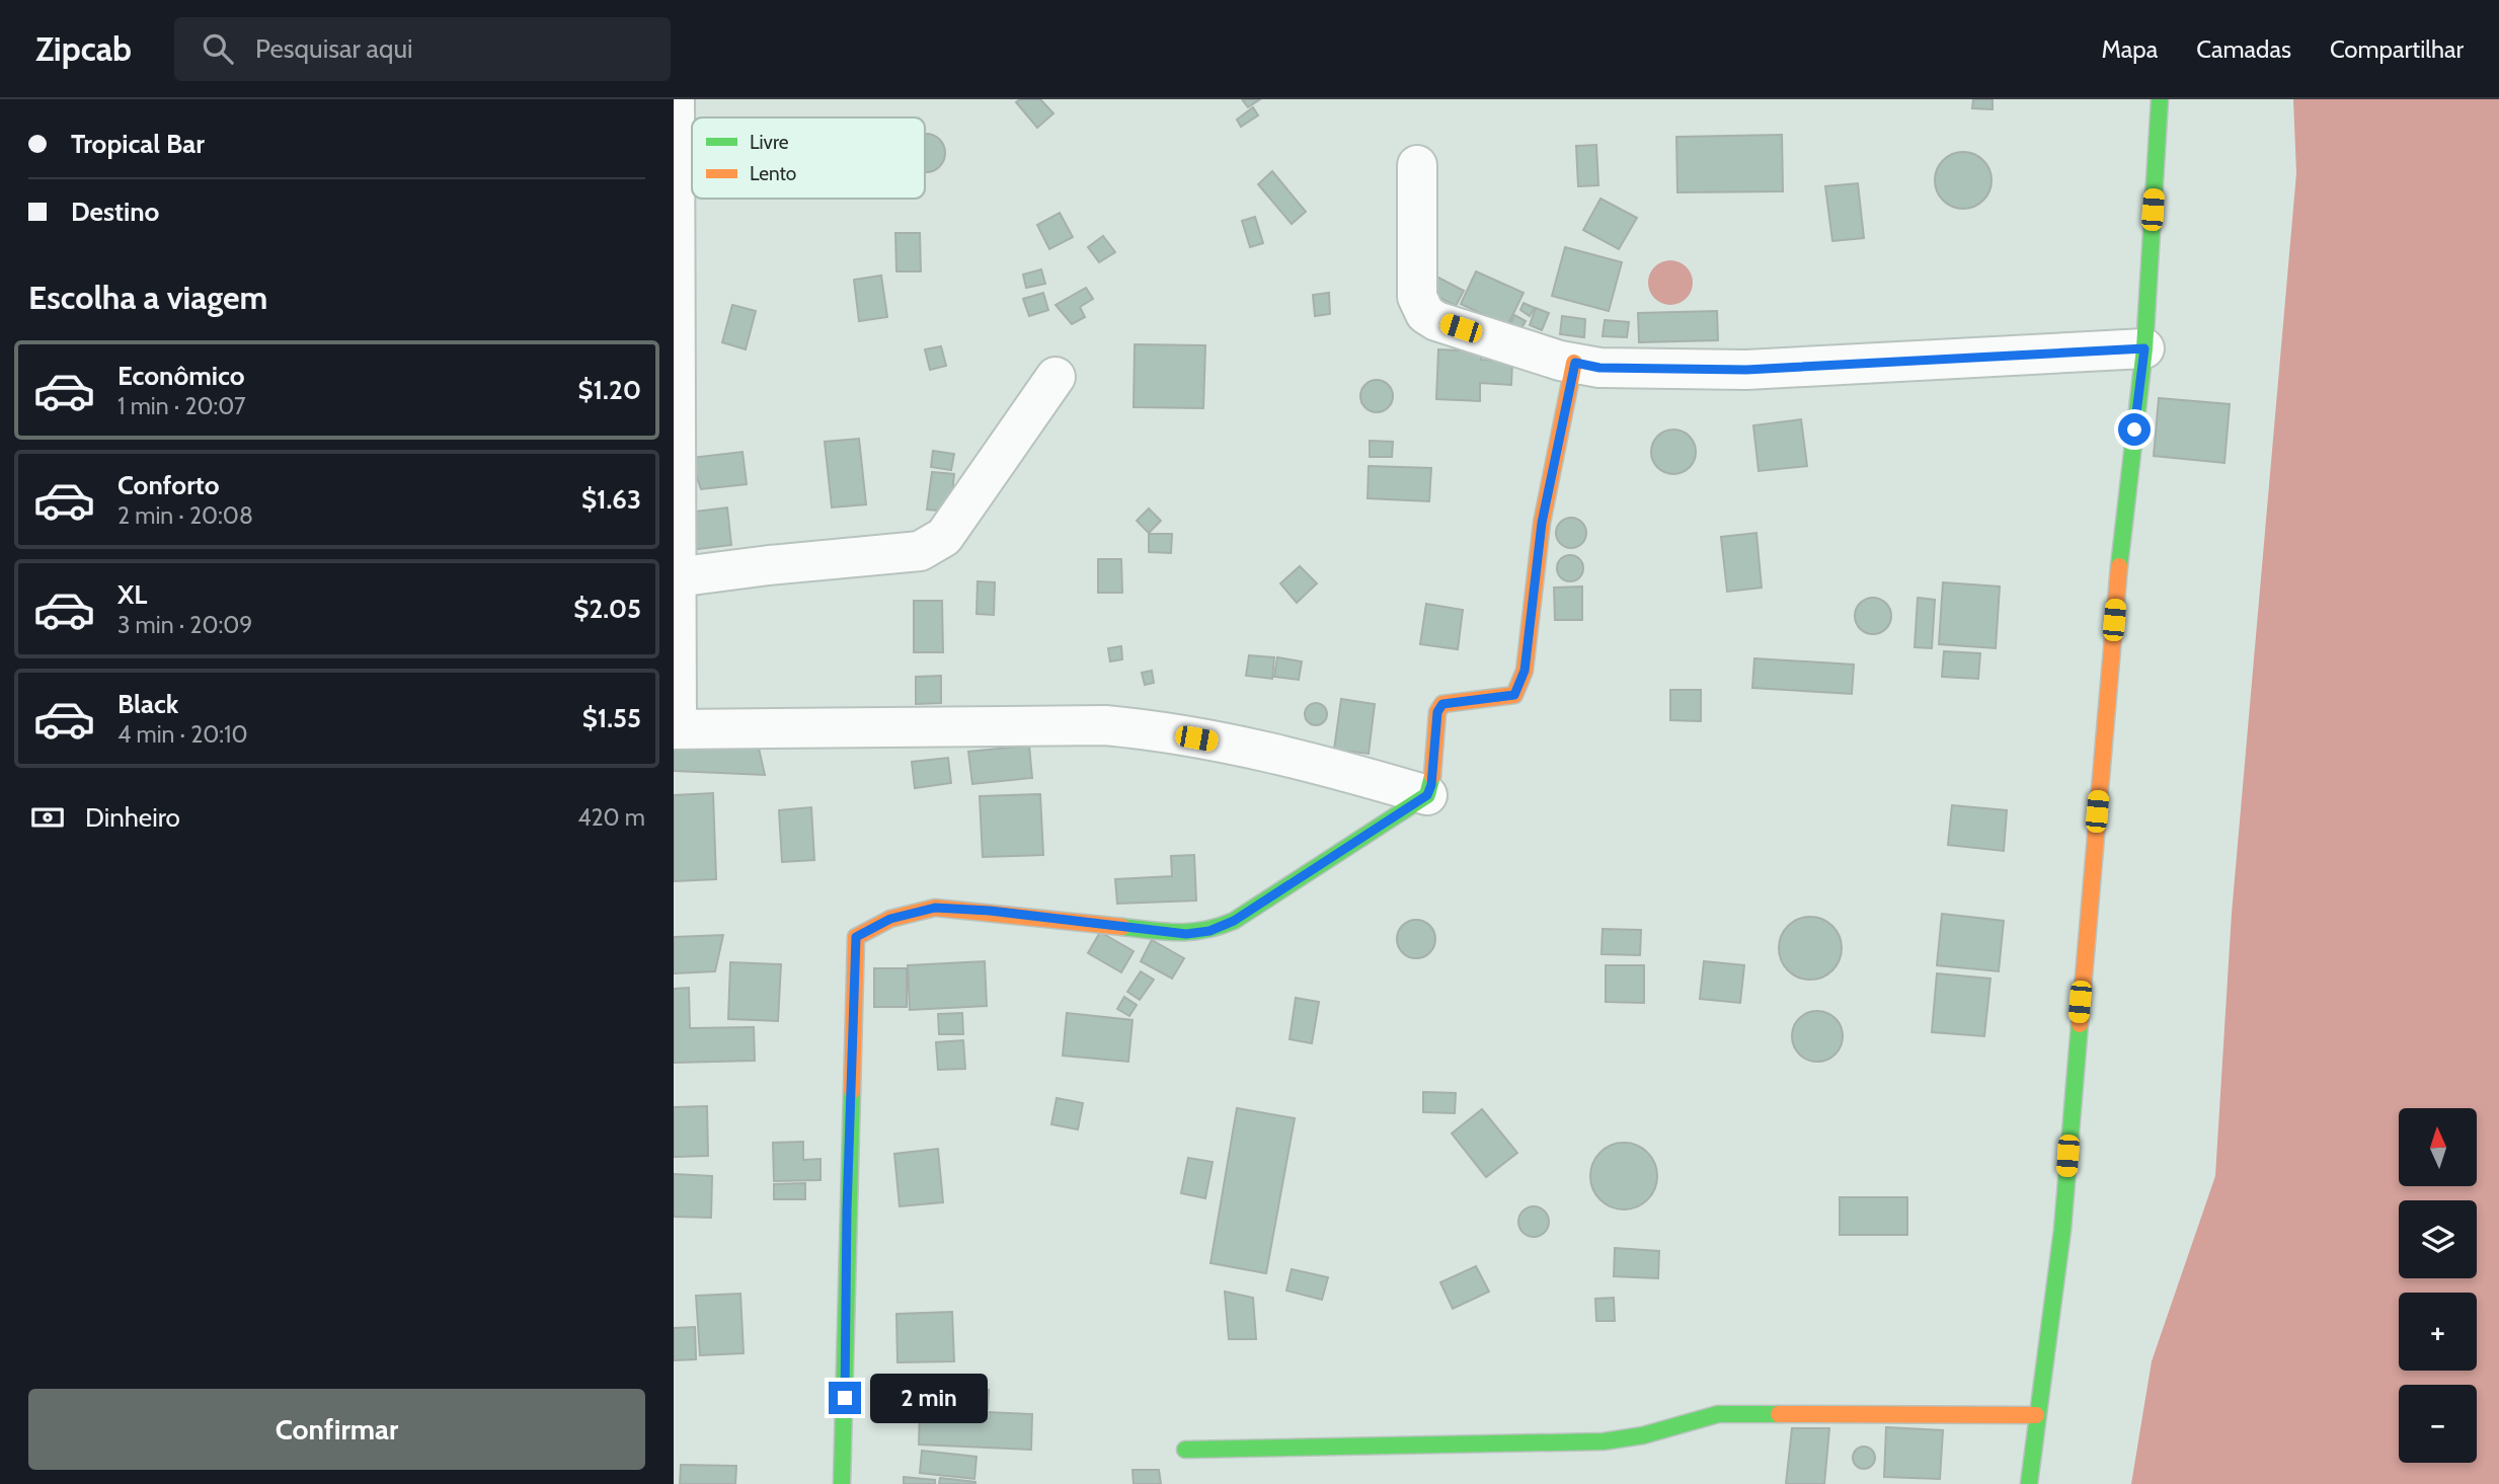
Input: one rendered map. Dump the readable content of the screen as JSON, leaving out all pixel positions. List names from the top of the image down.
{
  "legend": ["Livre", "Lento"],
  "north": "top",
  "page": {
    "header": "Zipcab",
    "search": "Pesquisar aqui",
    "nav": ["Mapa", "Camadas", "Compartilhar"],
    "banner": ["Tropical Bar", "Destino"],
    "heading": "Escolha a viagem",
    "list": [
      {
        "name": "Econômico",
        "note": "1 min · 20:07",
        "value": "$1.20"
      },
      {
        "name": "Conforto",
        "note": "2 min · 20:08",
        "value": "$1.63"
      },
      {
        "name": "XL",
        "note": "3 min · 20:09",
        "value": "$2.05"
      },
      {
        "name": "Black",
        "note": "4 min · 20:10",
        "value": "$1.55"
      }
    ],
    "pay": ["Dinheiro", "420 m"],
    "map_buttons": ["+", "−"],
    "bubble": "2 min",
    "buttons": "Confirmar"
  }
}
